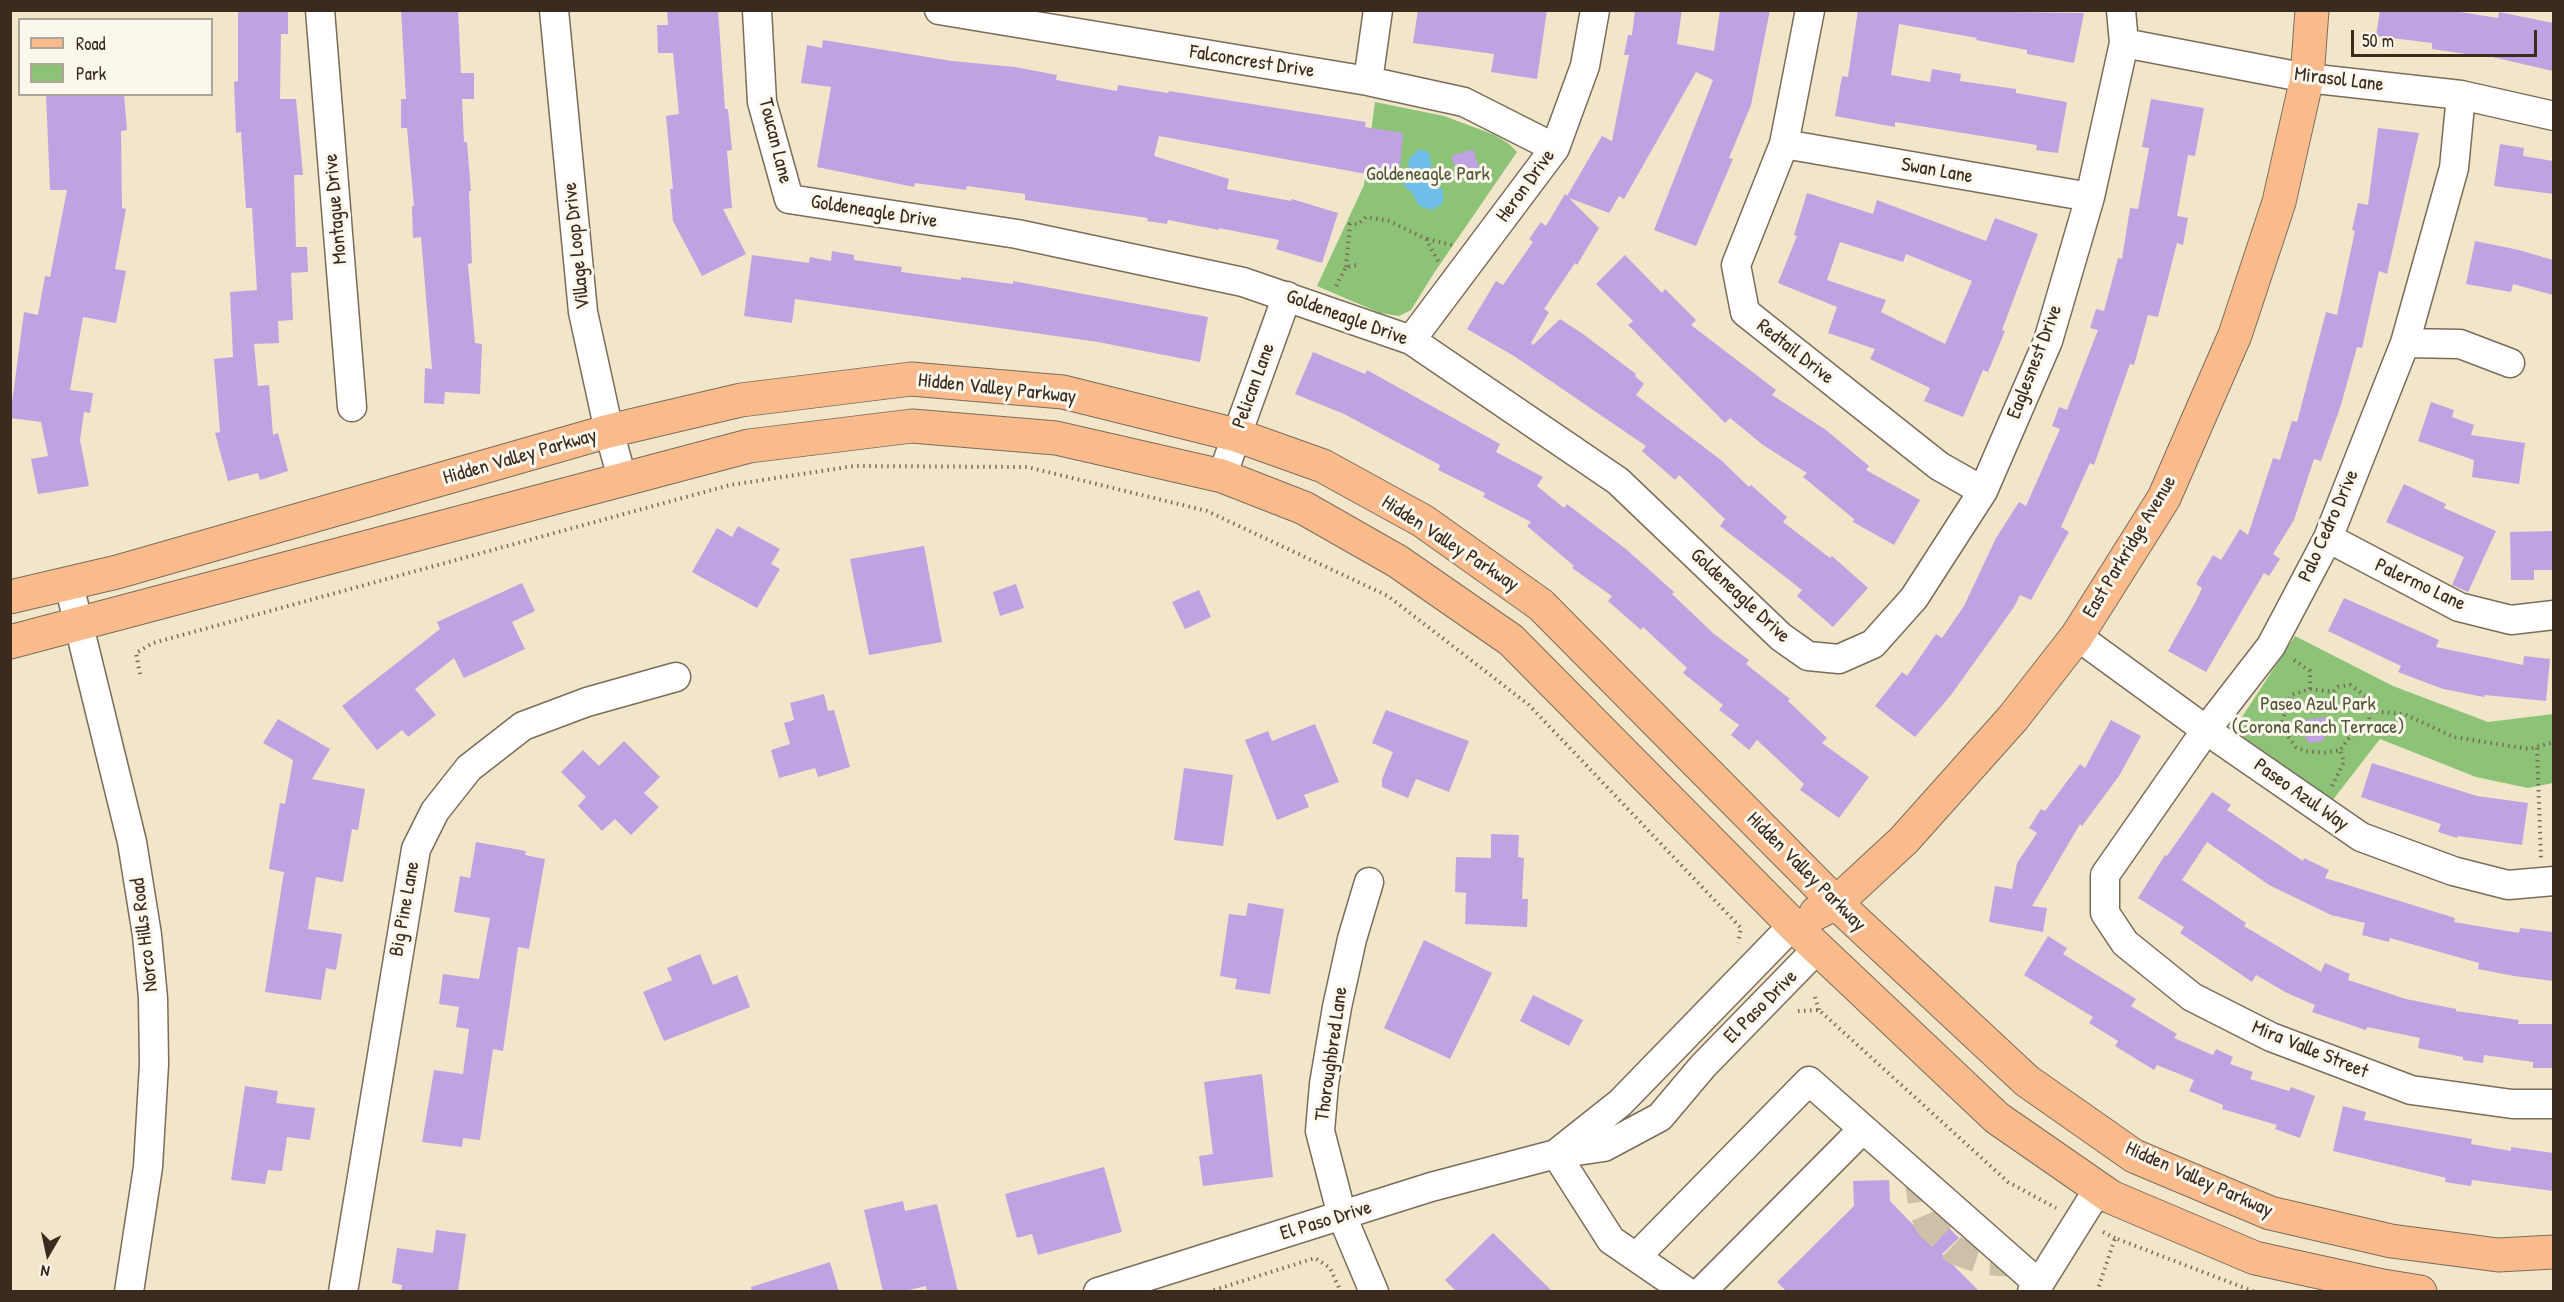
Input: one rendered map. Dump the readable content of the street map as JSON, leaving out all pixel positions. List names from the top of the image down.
{
  "streets": {
    "main road": ["Hidden Valley Parkway", "East Parkridge Avenue"],
    "street": [
      "Falconcrest Drive",
      "Mirasol Lane",
      "Toucan Lane",
      "Swan Lane",
      "Heron Drive",
      "Montague Drive",
      "Goldeneagle Drive",
      "Village Loop Drive",
      "Redtail Drive",
      "Eaglesnest Drive",
      "Pelican Lane",
      "Palo Cedro Drive",
      "Palermo Lane",
      "Paseo Azul Way",
      "Big Pine Lane",
      "Norco Hills Road",
      "El Paso Drive",
      "Mira Valle Street",
      "Thoroughbred Lane"
    ]
  },
  "crossings": [
    ["Falconcrest Drive", "Heron Drive"],
    ["Mirasol Lane", "Eaglesnest Drive"],
    ["Mirasol Lane", "Palo Cedro Drive"],
    ["Mirasol Lane", "East Parkridge Avenue"],
    ["Toucan Lane", "Goldeneagle Drive"],
    ["Swan Lane", "Redtail Drive"],
    ["Swan Lane", "Eaglesnest Drive"],
    ["Heron Drive", "Goldeneagle Drive"],
    ["Goldeneagle Drive", "Eaglesnest Drive"],
    ["Goldeneagle Drive", "Pelican Lane"],
    ["Village Loop Drive", "Hidden Valley Parkway"],
    ["Redtail Drive", "Eaglesnest Drive"],
    ["Pelican Lane", "Hidden Valley Parkway"],
    ["Hidden Valley Parkway", "East Parkridge Avenue"],
    ["Hidden Valley Parkway", "Norco Hills Road"],
    ["Palo Cedro Drive", "Palermo Lane"],
    ["Palo Cedro Drive", "Paseo Azul Way"],
    ["Palo Cedro Drive", "Mira Valle Street"],
    ["East Parkridge Avenue", "Paseo Azul Way"],
    ["East Parkridge Avenue", "El Paso Drive"],
    ["El Paso Drive", "Thoroughbred Lane"]
  ],
  "parks": ["Goldeneagle Park", "Paseo Azul Park (Corona Ranch Terrace)"],
  "legend": ["Road", "Park"],
  "scale_bar": "50 m",
  "north": "bottom"
}
